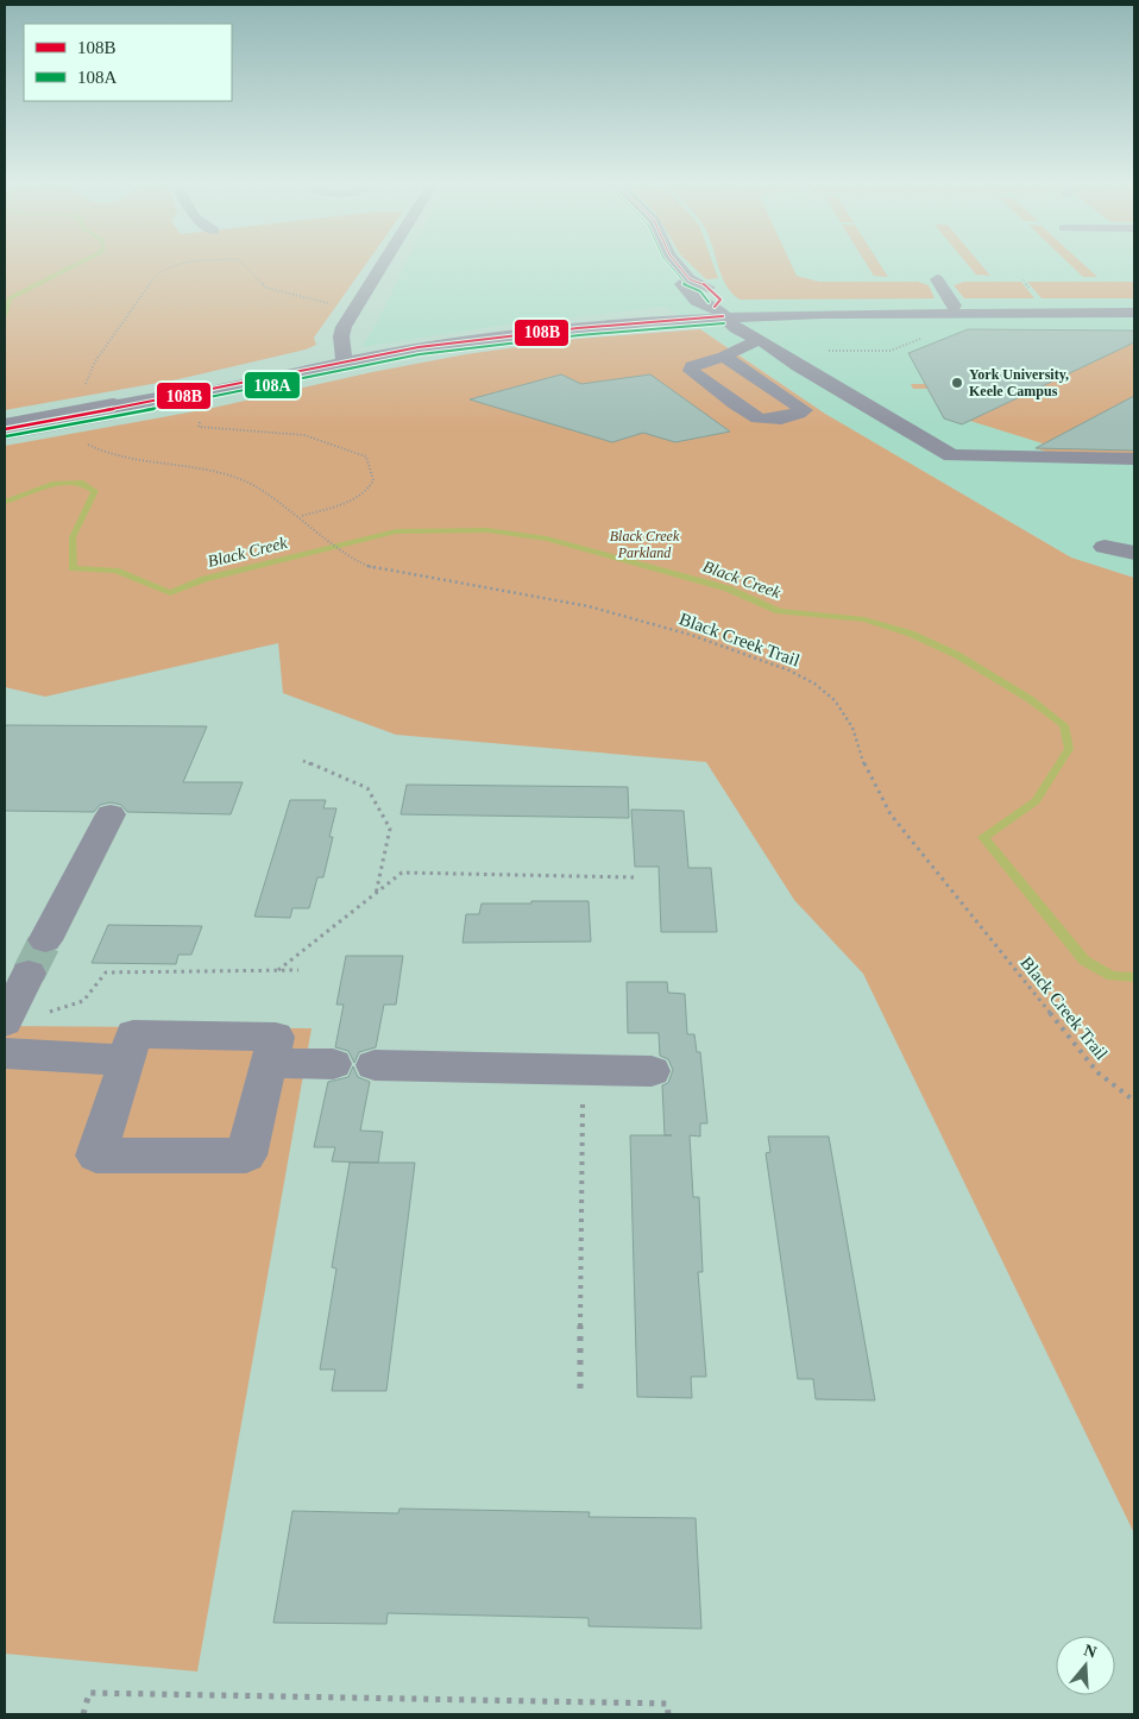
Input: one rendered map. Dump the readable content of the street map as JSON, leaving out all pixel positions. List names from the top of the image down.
{
  "streets": {
    "path": ["Black Creek Trail"]
  },
  "water": ["Black Creek"],
  "parks": ["Black Creek Parkland"],
  "places": ["York University, Keele Campus"],
  "lines": ["transit line 108B", "transit line 108A"],
  "legend": ["108B", "108A"],
  "north": "top"
}
